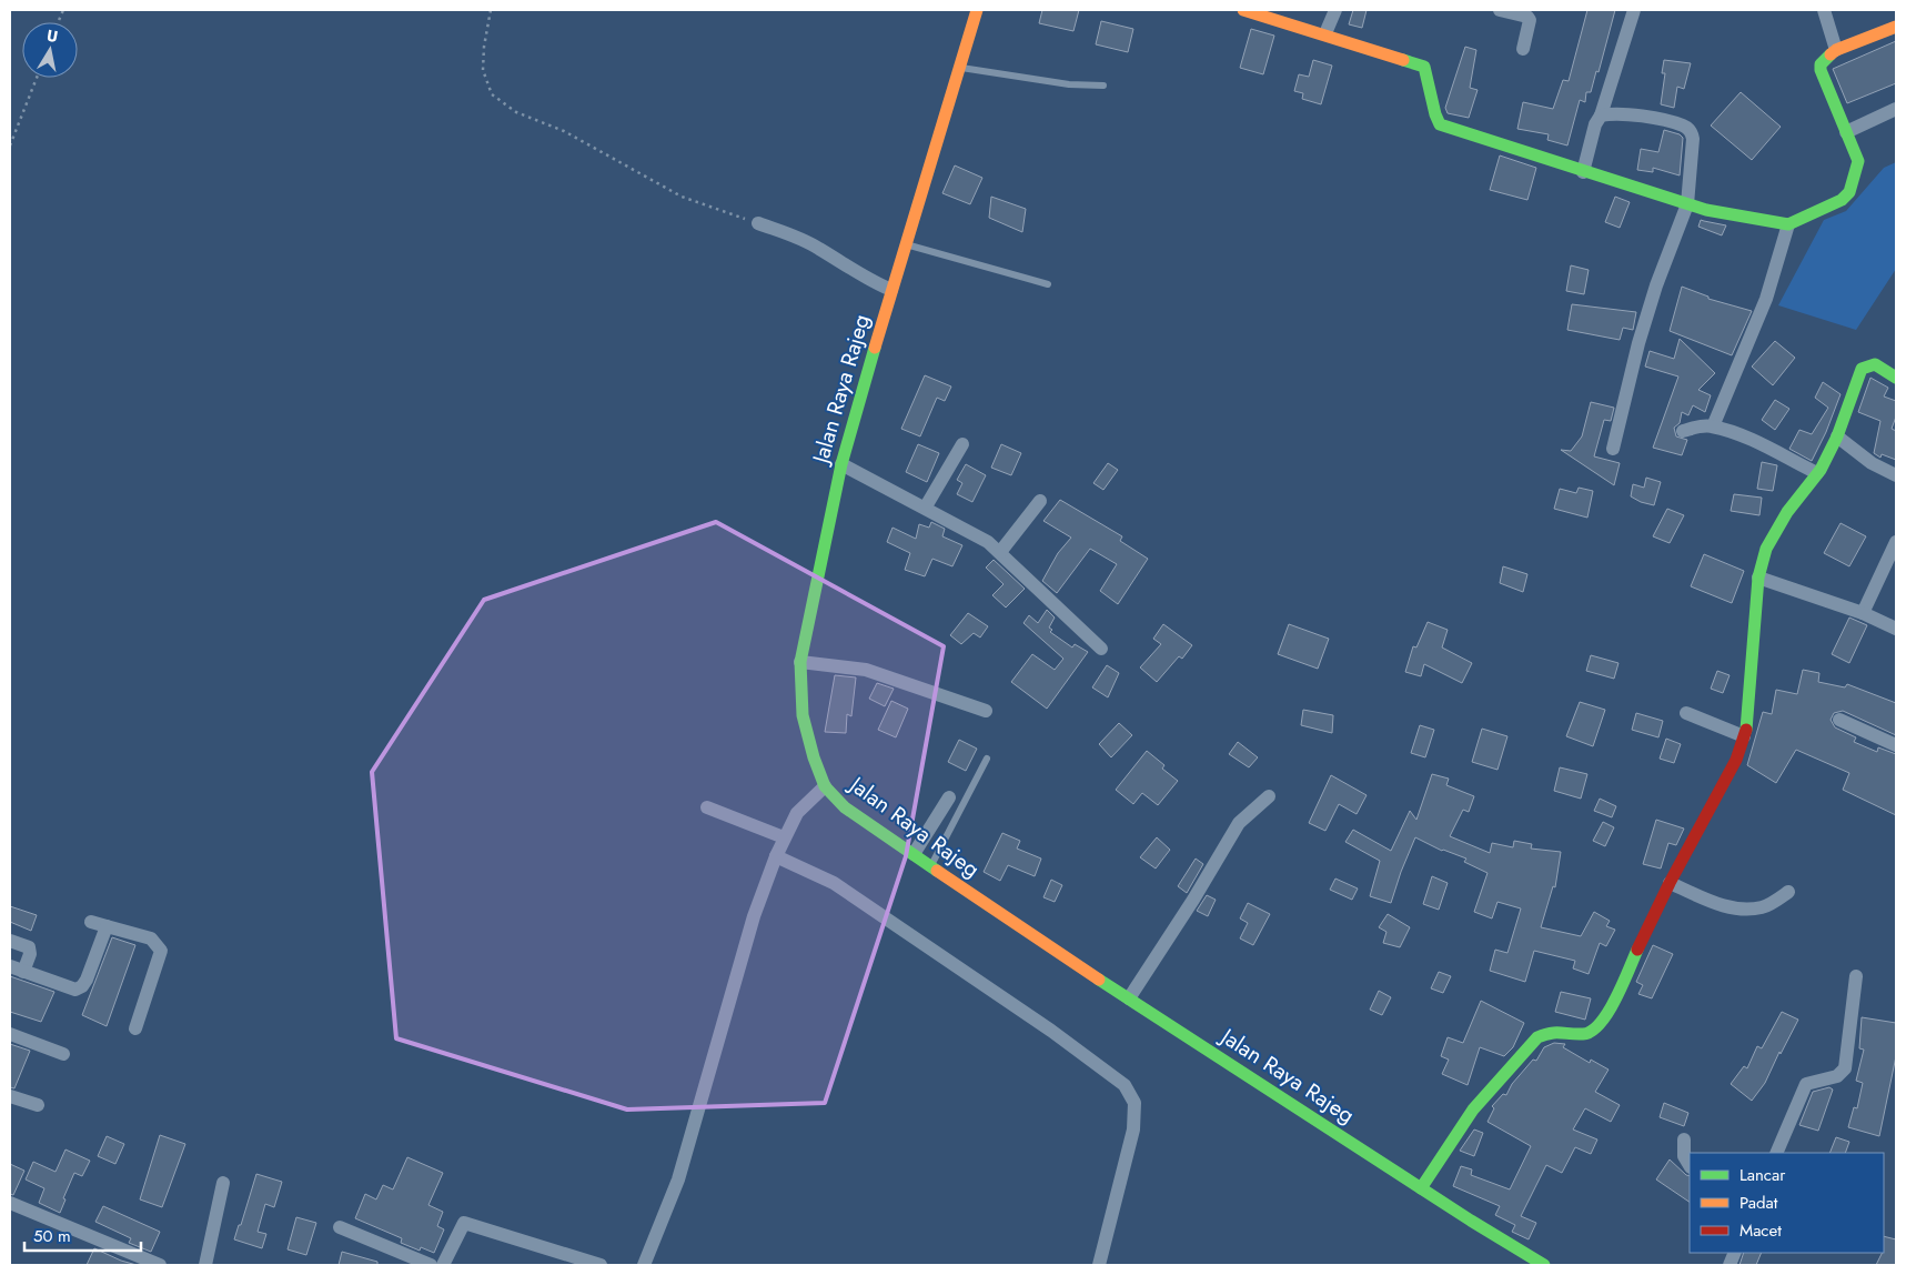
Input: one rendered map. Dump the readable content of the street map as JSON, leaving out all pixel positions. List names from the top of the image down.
{
  "streets": {
    "street": ["Jalan Raya Rajeg"]
  },
  "legend": ["Lancar", "Padat", "Macet"],
  "scale_bar": "50 m",
  "north": "top"
}
